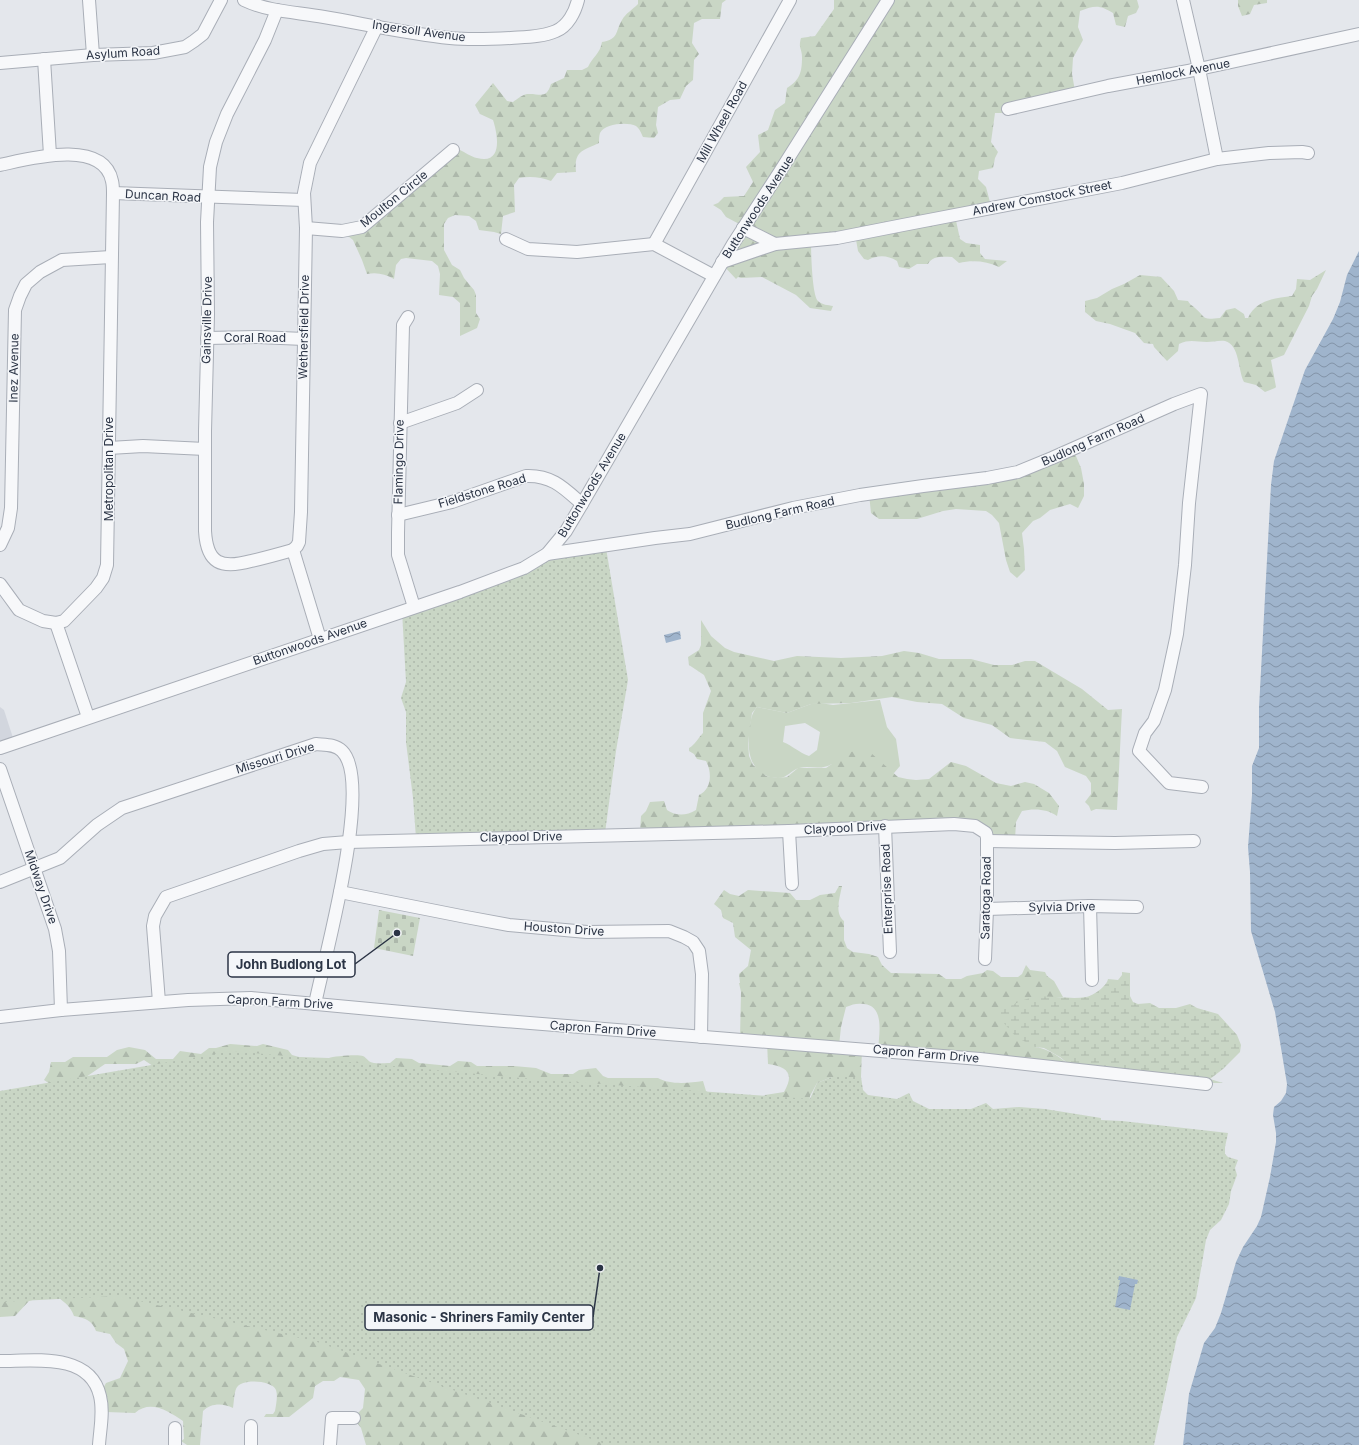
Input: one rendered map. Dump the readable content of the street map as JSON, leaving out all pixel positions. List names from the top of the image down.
{
  "streets": {
    "street": [
      "Ingersoll Avenue",
      "Asylum Road",
      "Hemlock Avenue",
      "Mill Wheel Road",
      "Duncan Road",
      "Andrew Comstock Street",
      "Moulton Circle",
      "Buttonwoods Avenue",
      "Gainsville Drive",
      "Wethersfield Drive",
      "Coral Road",
      "Inez Avenue",
      "Budlong Farm Road",
      "Flamingo Drive",
      "Metropolitan Drive",
      "Fieldstone Road",
      "Missouri Drive",
      "Claypool Drive",
      "Midway Drive",
      "Enterprise Road",
      "Saratoga Road",
      "Sylvia Drive",
      "Houston Drive",
      "Capron Farm Drive"
    ]
  },
  "crossings": [
    ["Ingersoll Avenue", "Gainsville Drive"],
    ["Ingersoll Avenue", "Wethersfield Drive"],
    ["Duncan Road", "Gainsville Drive"],
    ["Duncan Road", "Wethersfield Drive"],
    ["Duncan Road", "Metropolitan Drive"],
    ["Andrew Comstock Street", "Buttonwoods Avenue"],
    ["Moulton Circle", "Wethersfield Drive"],
    ["Buttonwoods Avenue", "Budlong Farm Road"],
    ["Buttonwoods Avenue", "Flamingo Drive"],
    ["Buttonwoods Avenue", "Fieldstone Road"],
    ["Gainsville Drive", "Wethersfield Drive"],
    ["Gainsville Drive", "Coral Road"],
    ["Wethersfield Drive", "Coral Road"],
    ["Inez Avenue", "Metropolitan Drive"],
    ["Flamingo Drive", "Fieldstone Road"],
    ["Missouri Drive", "Claypool Drive"],
    ["Missouri Drive", "Midway Drive"],
    ["Missouri Drive", "Houston Drive"],
    ["Missouri Drive", "Capron Farm Drive"],
    ["Claypool Drive", "Enterprise Road"],
    ["Claypool Drive", "Saratoga Road"],
    ["Claypool Drive", "Capron Farm Drive"],
    ["Midway Drive", "Capron Farm Drive"],
    ["Saratoga Road", "Sylvia Drive"],
    ["Houston Drive", "Capron Farm Drive"]
  ],
  "places": ["John Budlong Lot", "Masonic - Shriners Family Center"]
}
